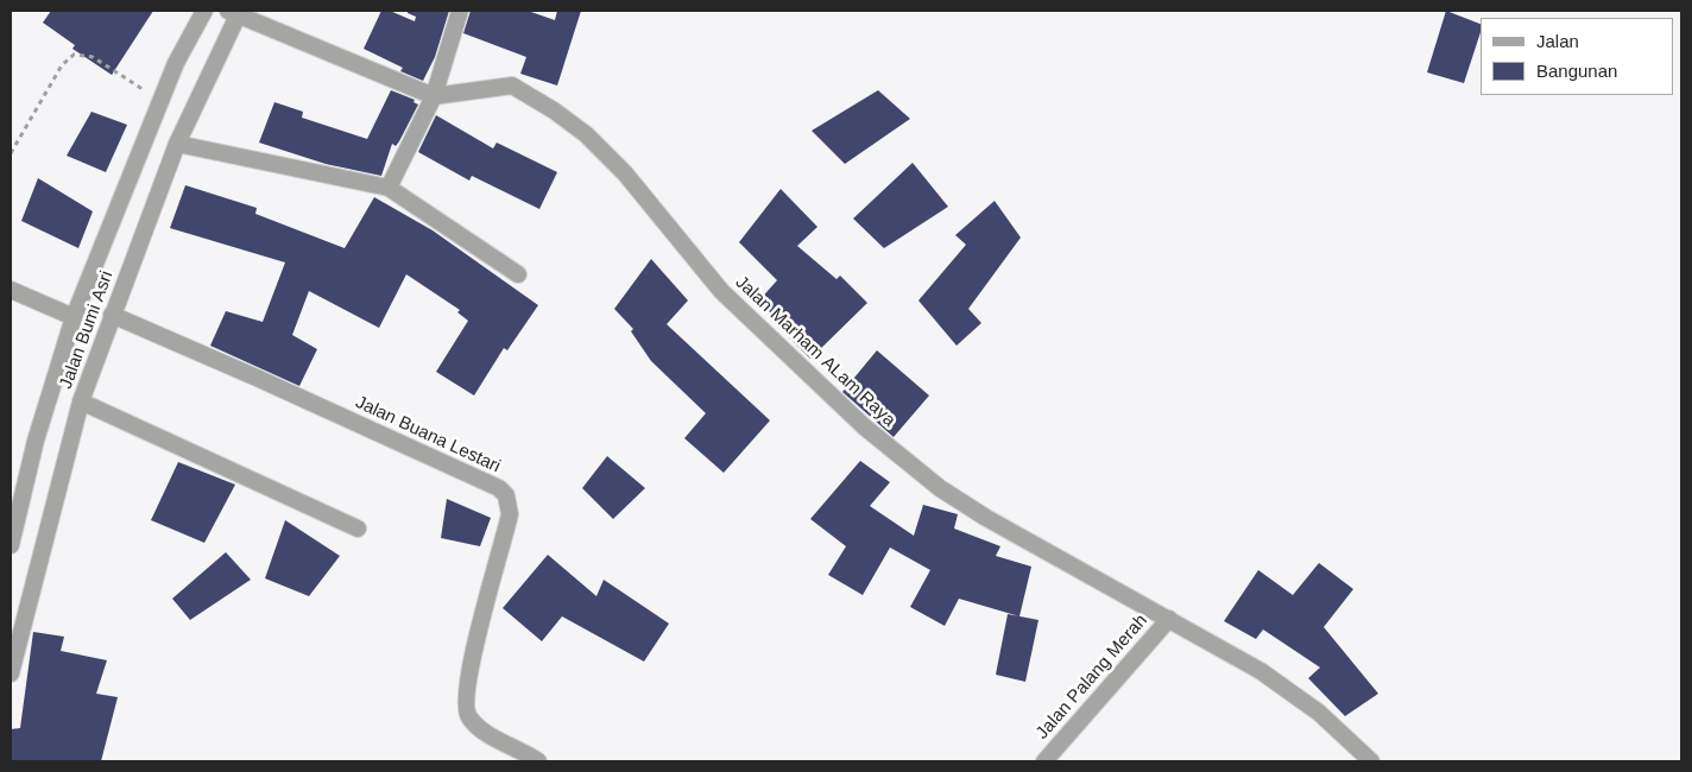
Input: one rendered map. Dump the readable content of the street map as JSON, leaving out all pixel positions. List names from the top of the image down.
{
  "streets": {
    "street": [
      "Jalan Bumi Asri",
      "Jalan Marham ALam Raya",
      "Jalan Buana Lestari",
      "Jalan Palang Merah"
    ]
  },
  "crossings": [
    ["Jalan Bumi Asri", "Jalan Buana Lestari"],
    ["Jalan Marham ALam Raya", "Jalan Palang Merah"]
  ],
  "legend": ["Jalan", "Bangunan"]
}
